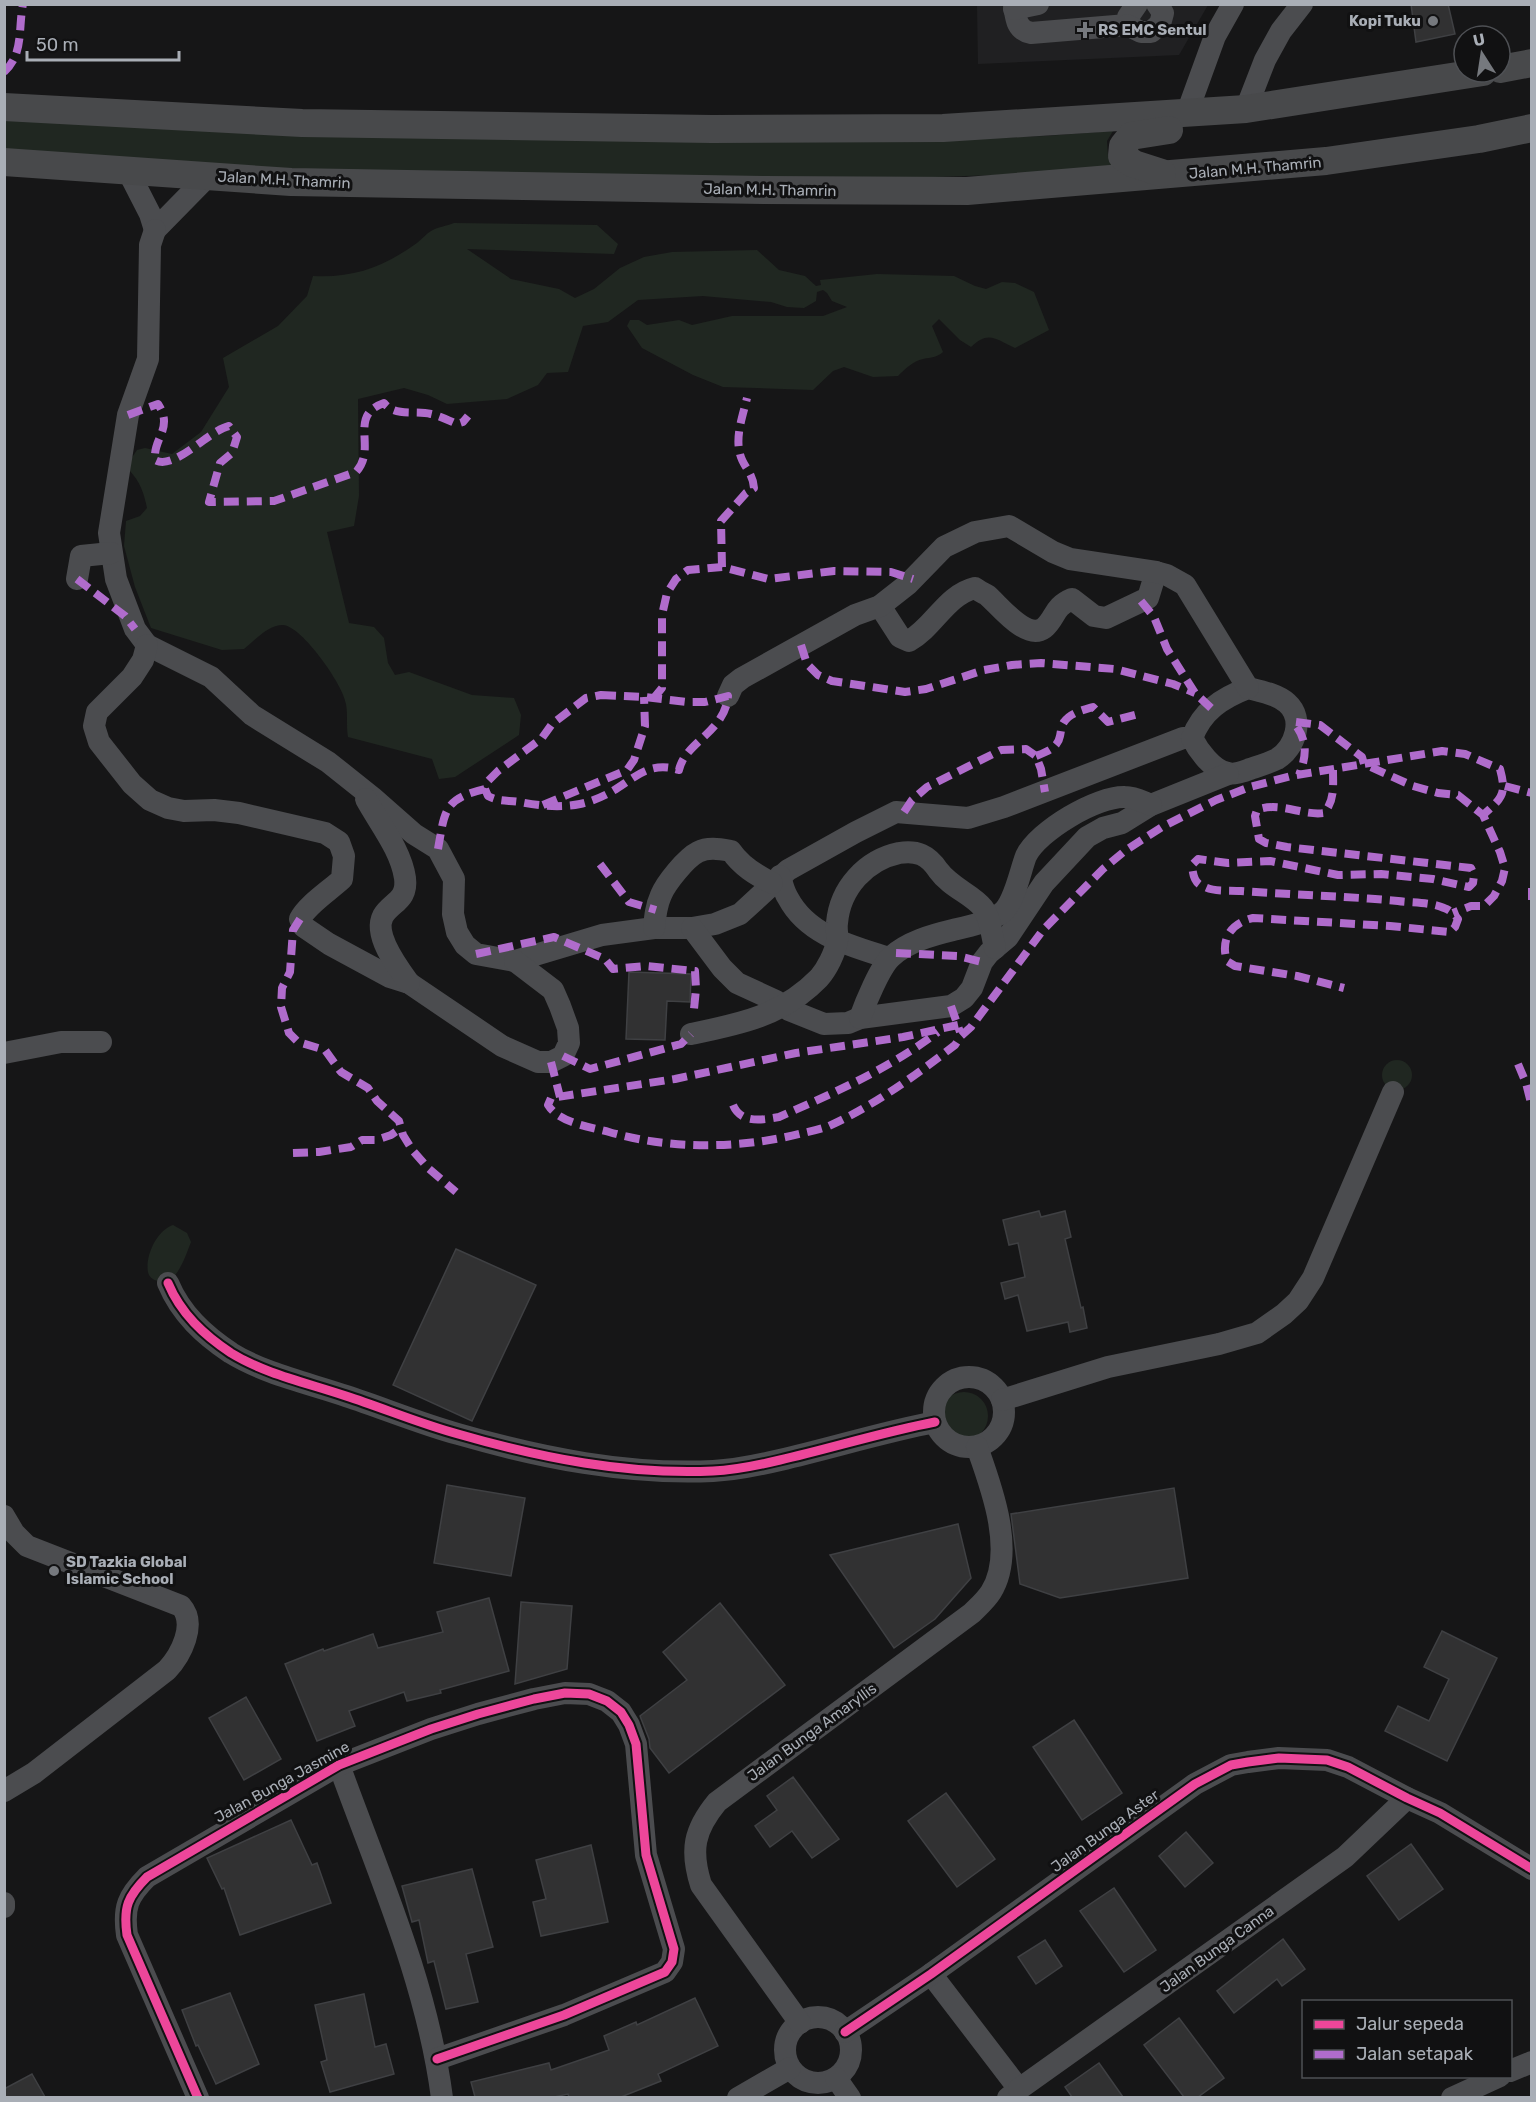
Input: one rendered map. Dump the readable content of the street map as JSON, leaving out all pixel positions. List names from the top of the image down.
{
  "streets": {
    "main road": ["Jalan M.H. Thamrin"],
    "street": [
      "Jalan Bunga Amaryllis",
      "Jalan Bunga Jasmine",
      "Jalan Bunga Aster",
      "Jalan Bunga Canna"
    ]
  },
  "crossings": [
    ["Jalan Bunga Amaryllis", "Jalan Bunga Aster"],
    ["Jalan Bunga Aster", "Jalan Bunga Canna"]
  ],
  "places": {
    "other": ["Kopi Tuku", "SD Tazkia Global Islamic School"],
    "health": ["RS EMC Sentul"]
  },
  "legend": ["Jalur sepeda", "Jalan setapak"],
  "scale_bar": "50 m",
  "north": "top"
}
